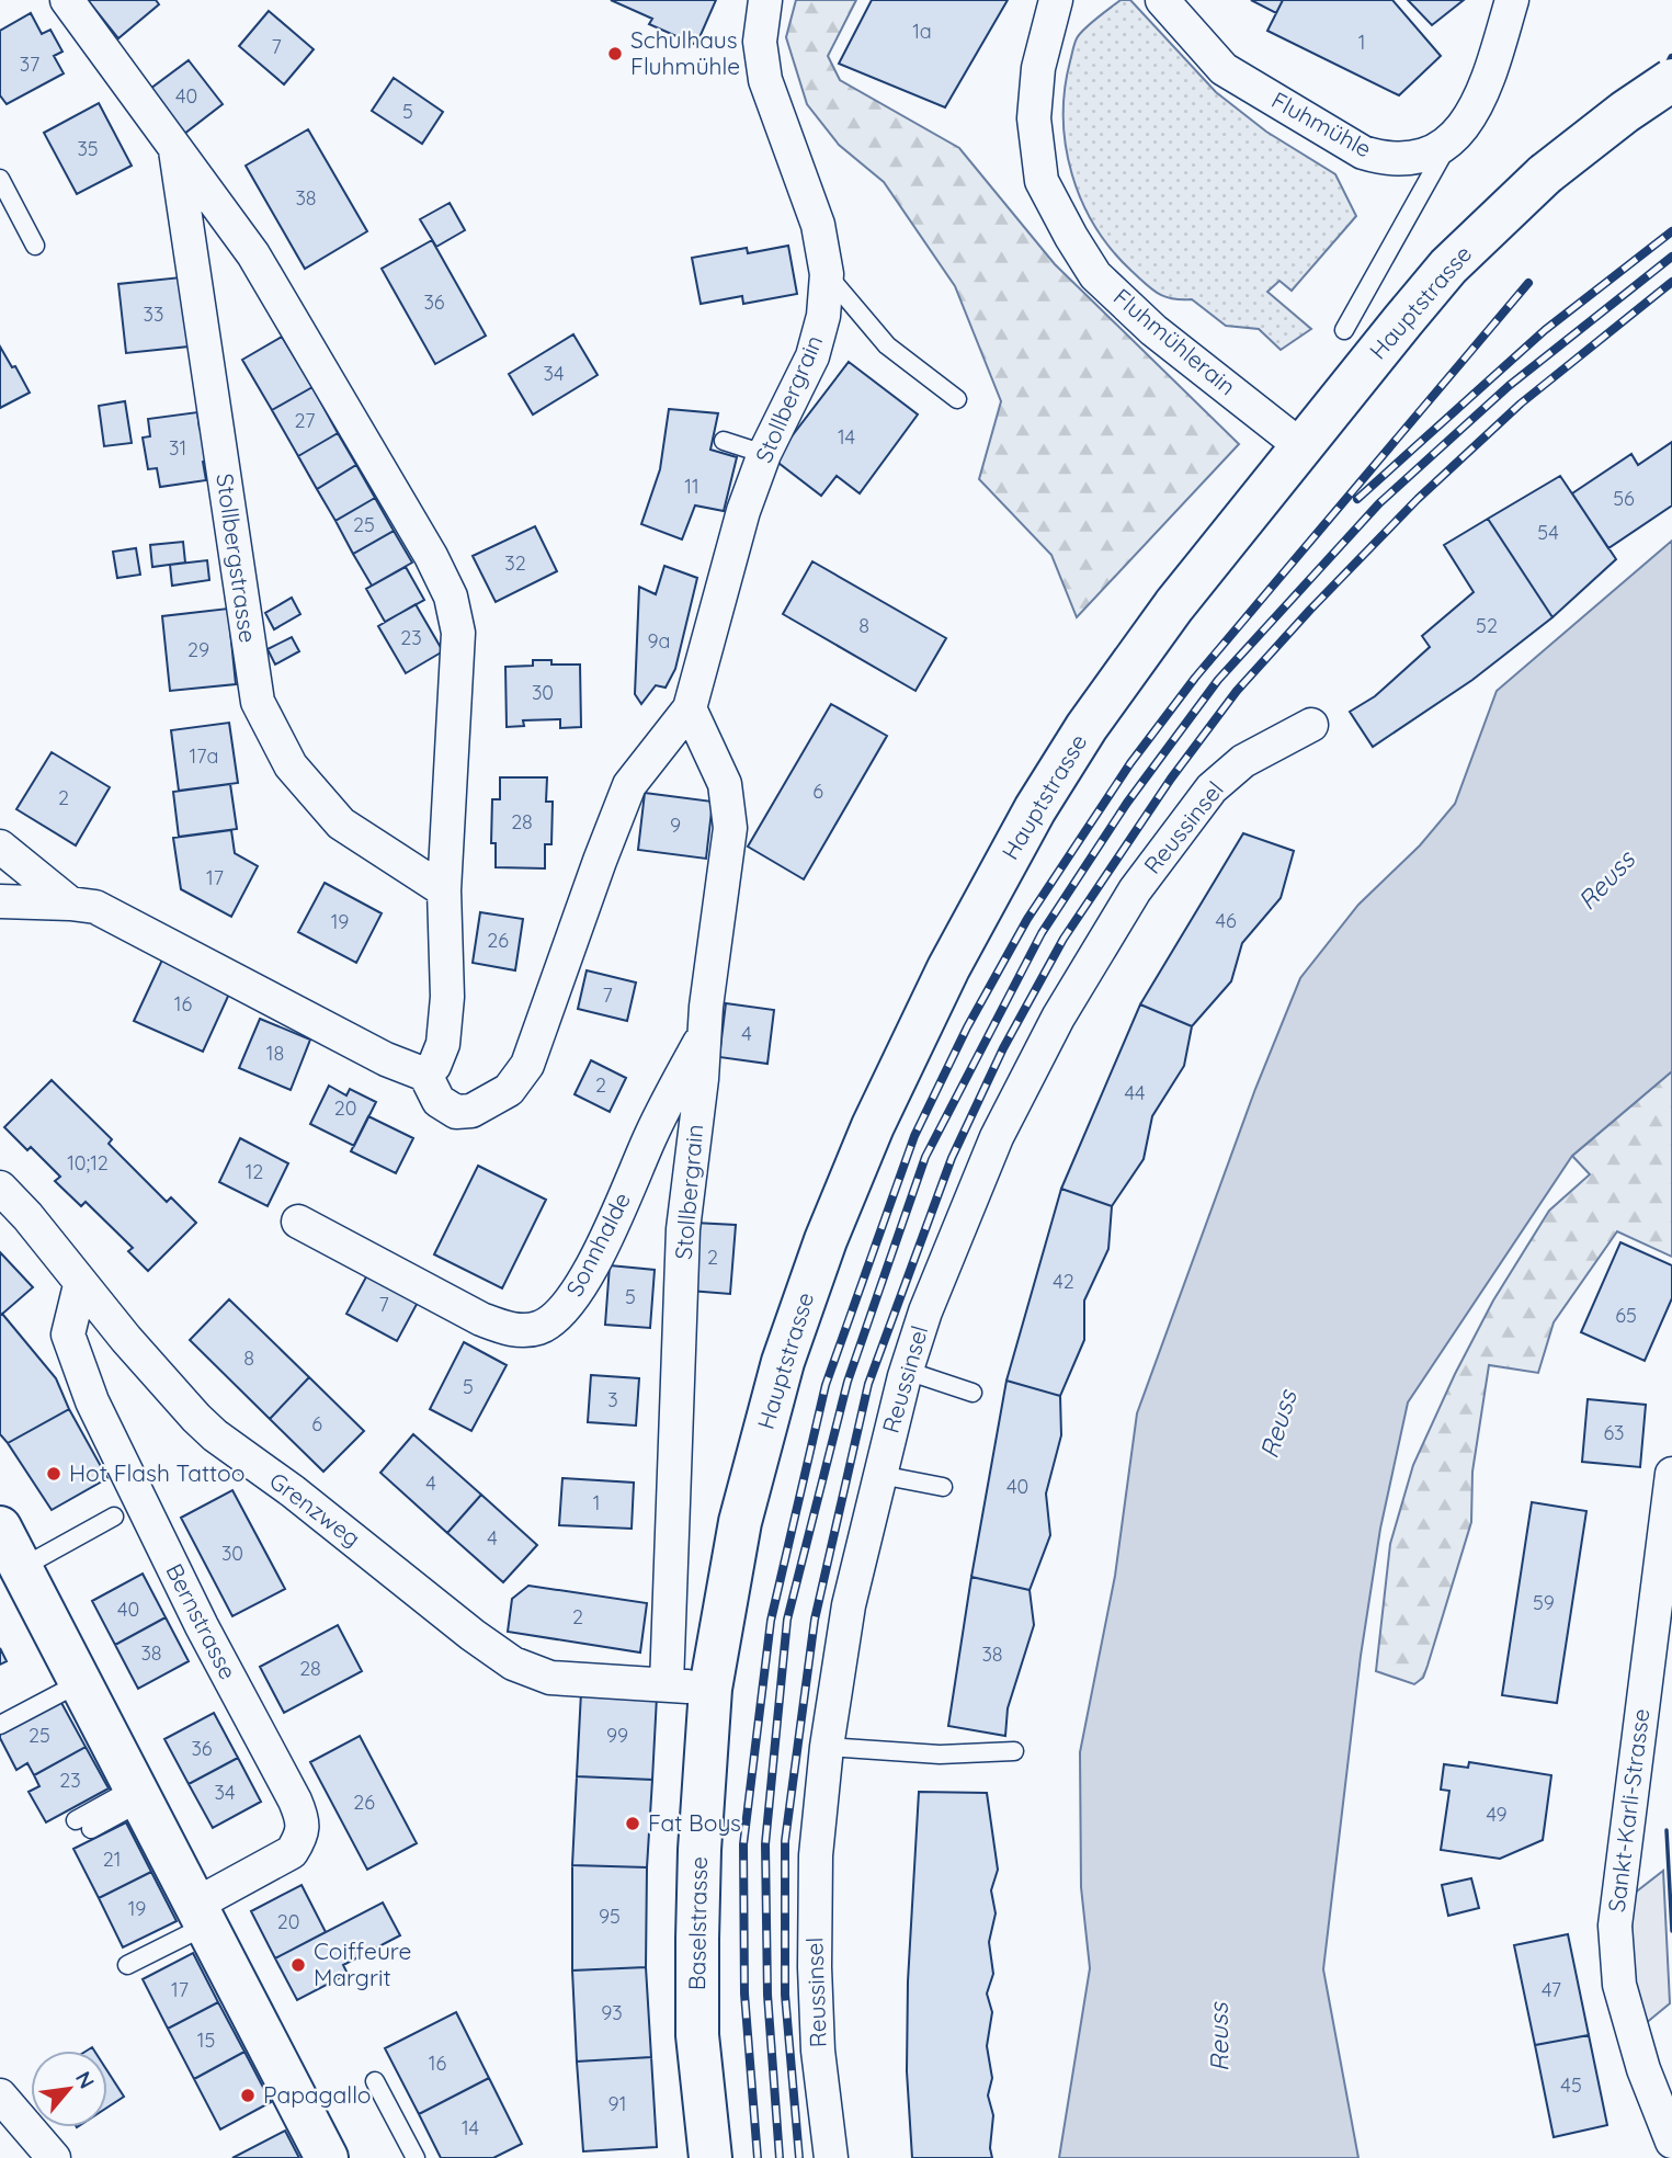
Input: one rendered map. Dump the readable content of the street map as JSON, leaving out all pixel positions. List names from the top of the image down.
{
  "streets": {
    "main road": ["Hauptstrasse", "Baselstrasse"],
    "street": [
      "Fluhmühle",
      "Fluhmühlerain",
      "Stollbergrain",
      "Stollbergstrasse",
      "Reussinsel",
      "Sonnhalde",
      "Grenzweg",
      "Bernstrasse",
      "Sankt-Karli-Strasse"
    ]
  },
  "crossings": [
    ["Hauptstrasse", "Fluhmühlerain"],
    ["Hauptstrasse", "Grenzweg"],
    ["Hauptstrasse", "Baselstrasse"],
    ["Stollbergrain", "Stollbergstrasse"],
    ["Stollbergrain", "Sonnhalde"],
    ["Stollbergrain", "Grenzweg"],
    ["Grenzweg", "Bernstrasse"],
    ["Grenzweg", "Baselstrasse"]
  ],
  "water": ["Reuss"],
  "places": [
    "Schulhaus Fluhmühle",
    "Hot Flash Tattoo",
    "Fat Boys",
    "Coiffeure Margrit",
    "Papagallo"
  ],
  "house_numbers": [
    "1a",
    "1",
    "7",
    "37",
    "40",
    "5",
    "35",
    "38",
    "36",
    "33",
    "34",
    "27",
    "14",
    "31",
    "11",
    "56",
    "25",
    "54",
    "32",
    "8",
    "52",
    "23",
    "9a",
    "29",
    "30",
    "17a",
    "6",
    "2",
    "28",
    "9",
    "17",
    "46",
    "19",
    "26",
    "7",
    "16",
    "4",
    "18",
    "2",
    "44",
    "20",
    "10;12",
    "12",
    "2",
    "42",
    "5",
    "7",
    "65",
    "8",
    "5",
    "3",
    "6",
    "63",
    "4",
    "40",
    "1",
    "4",
    "30",
    "59",
    "40",
    "2",
    "38",
    "38",
    "28",
    "25",
    "99",
    "36",
    "23",
    "34",
    "26",
    "49",
    "21",
    "19",
    "95",
    "20",
    "17",
    "47",
    "93",
    "15",
    "16",
    "45",
    "91",
    "14"
  ],
  "north": "top right"
}
